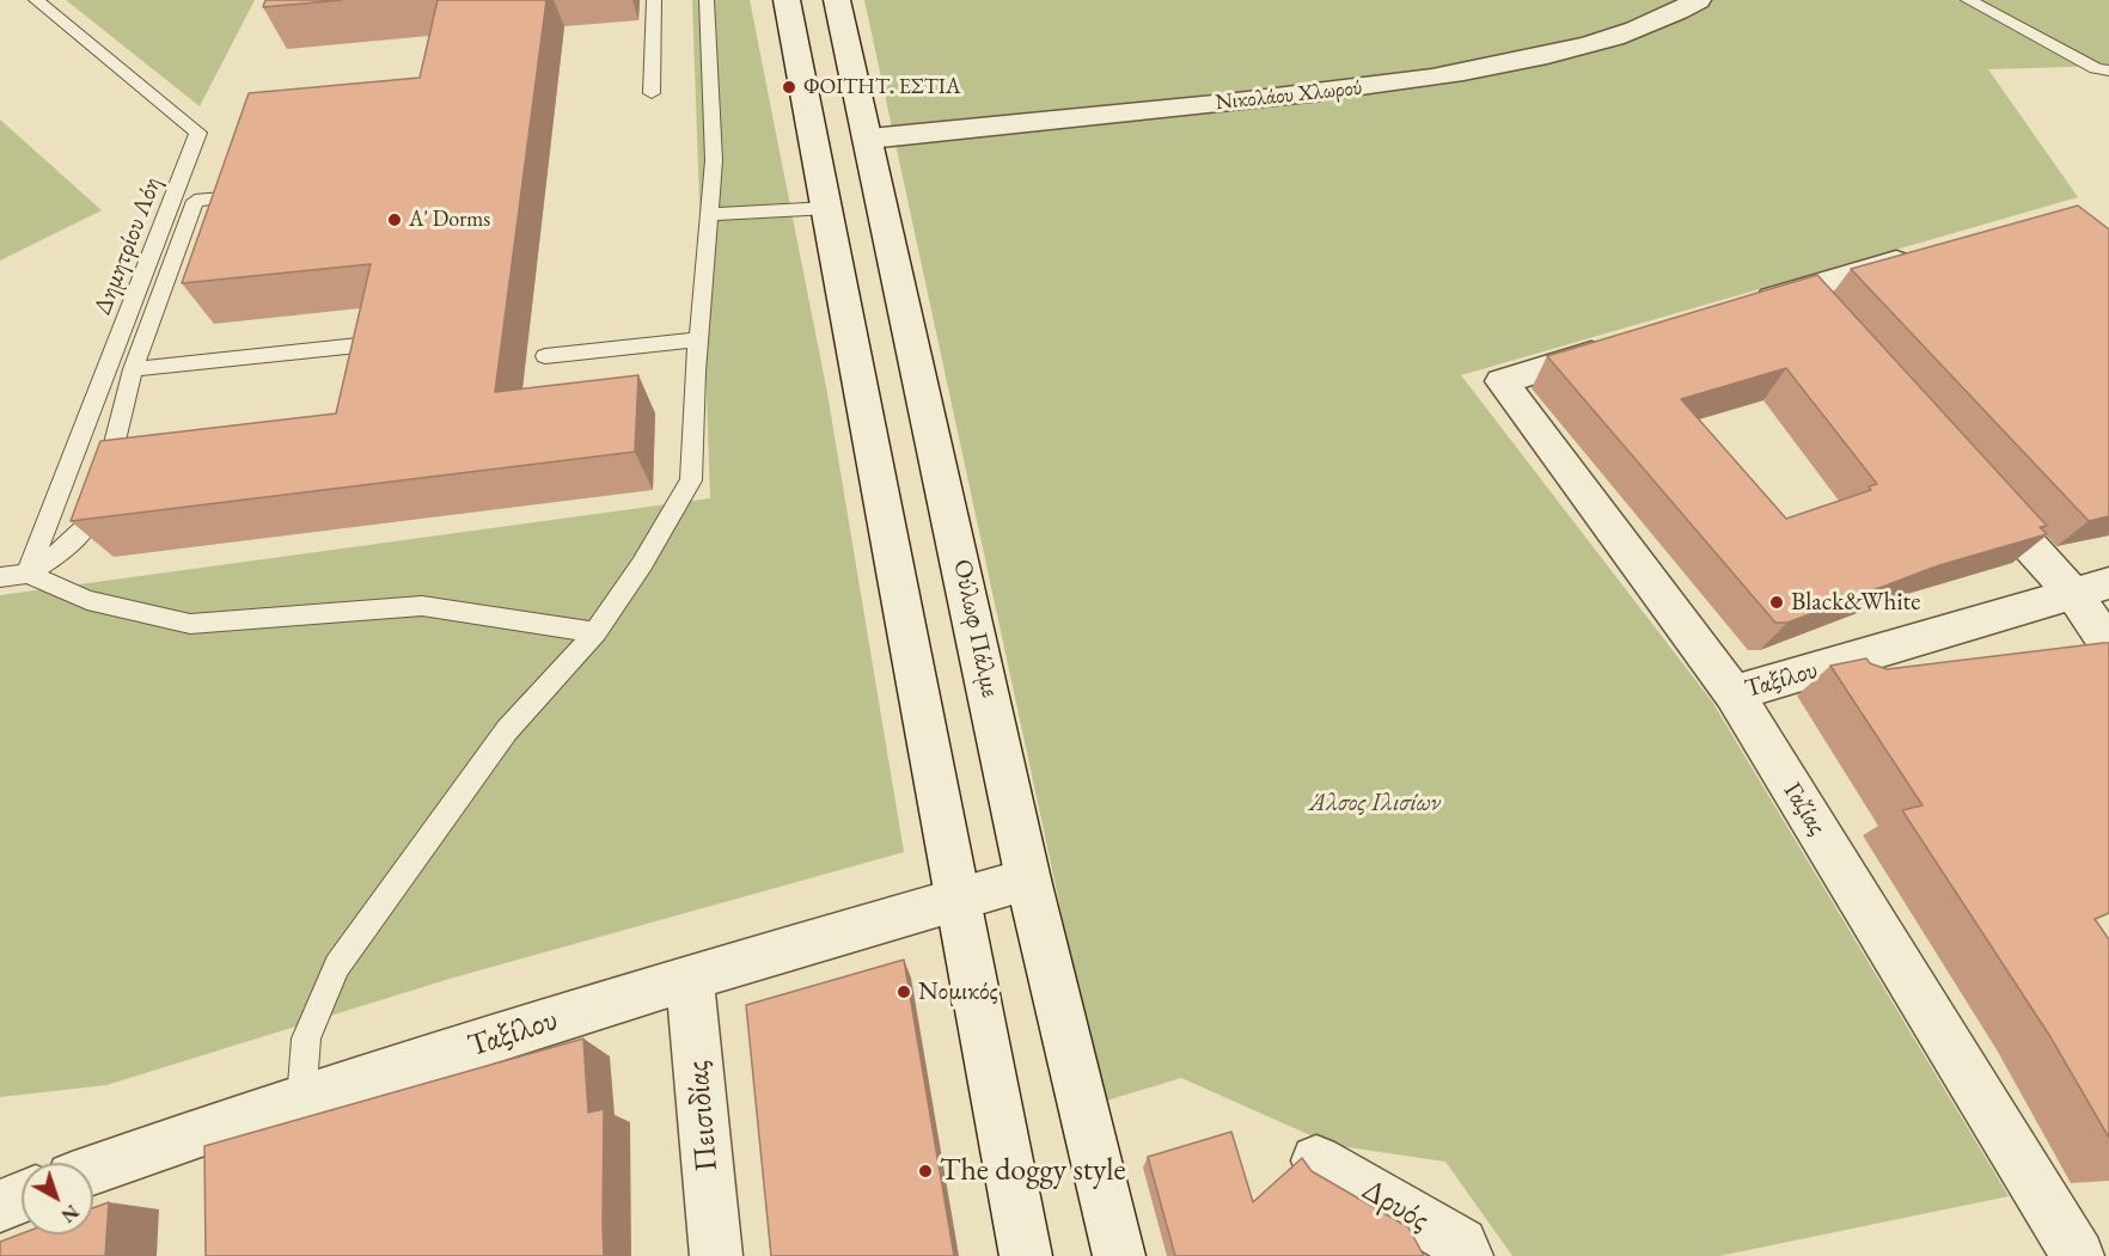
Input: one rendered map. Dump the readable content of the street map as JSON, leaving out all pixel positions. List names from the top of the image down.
{
  "streets": {
    "street": [
      "Νικολάου Χλωρού",
      "Ούλωφ Πάλμε",
      "Ταξίλου",
      "Γαζίας",
      "Πεισιδίας",
      "Δρυός"
    ],
    "lane": ["Δημητρίου Λόη"]
  },
  "crossings": [
    ["Νικολάου Χλωρού", "Ούλωφ Πάλμε"],
    ["Ούλωφ Πάλμε", "Ταξίλου"],
    ["Ταξίλου", "Γαζίας"],
    ["Ταξίλου", "Πεισιδίας"]
  ],
  "parks": ["Άλσος Ιλισίων"],
  "places": [
    "ΦΟΙΤΗΤ. ΕΣΤΙΑ",
    "A' Dorms",
    "Black&White",
    "Νομικός",
    "The doggy style"
  ],
  "north": "bottom right"
}
